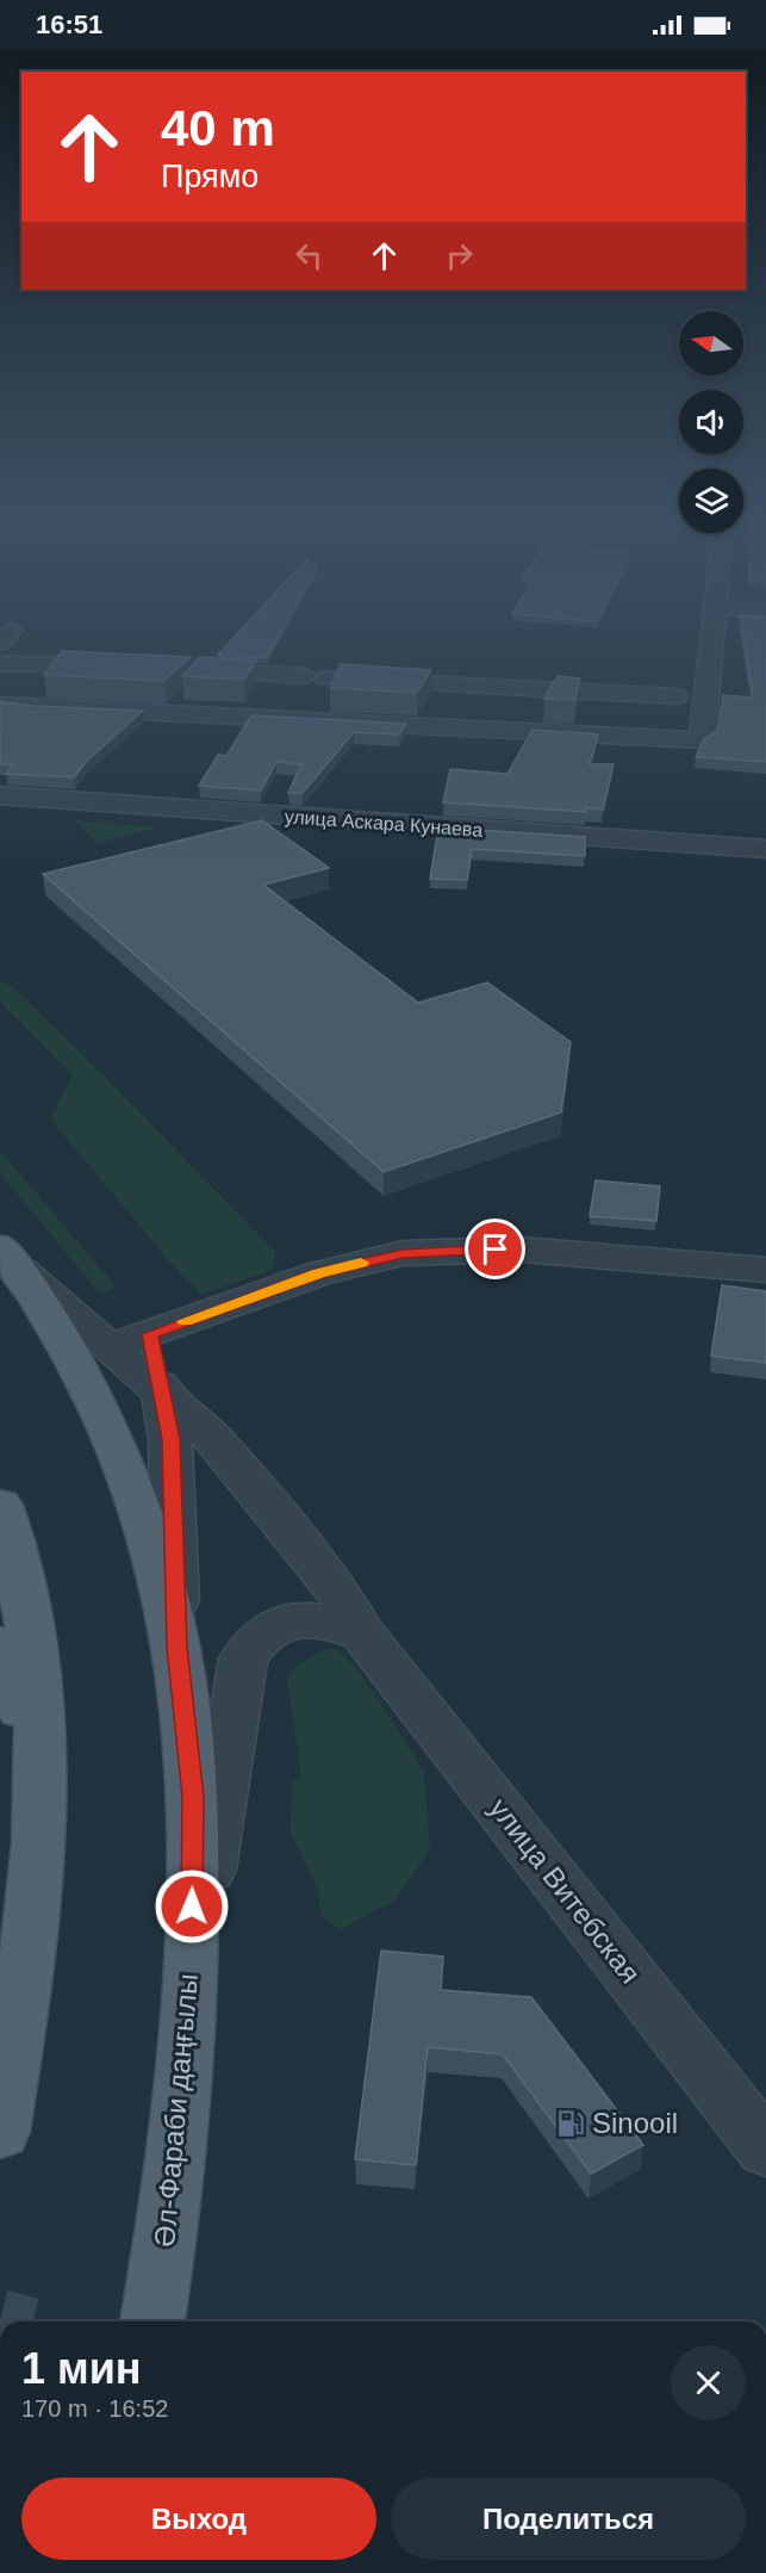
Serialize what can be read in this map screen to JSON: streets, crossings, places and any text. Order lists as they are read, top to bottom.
{
  "streets": {
    "main road": ["Әл-Фараби даңғылы"],
    "street": ["улица Аскара Кунаева", "улица Витебская"]
  },
  "places": {
    "fuel station": ["Sinooil"]
  },
  "north": "left",
  "page": {
    "status": "16:51",
    "turn": ["40 m", "Прямо"],
    "heading": ["1 мин", "170 m · 16:52"],
    "buttons": ["Выход", "Поделиться"]
  }
}
